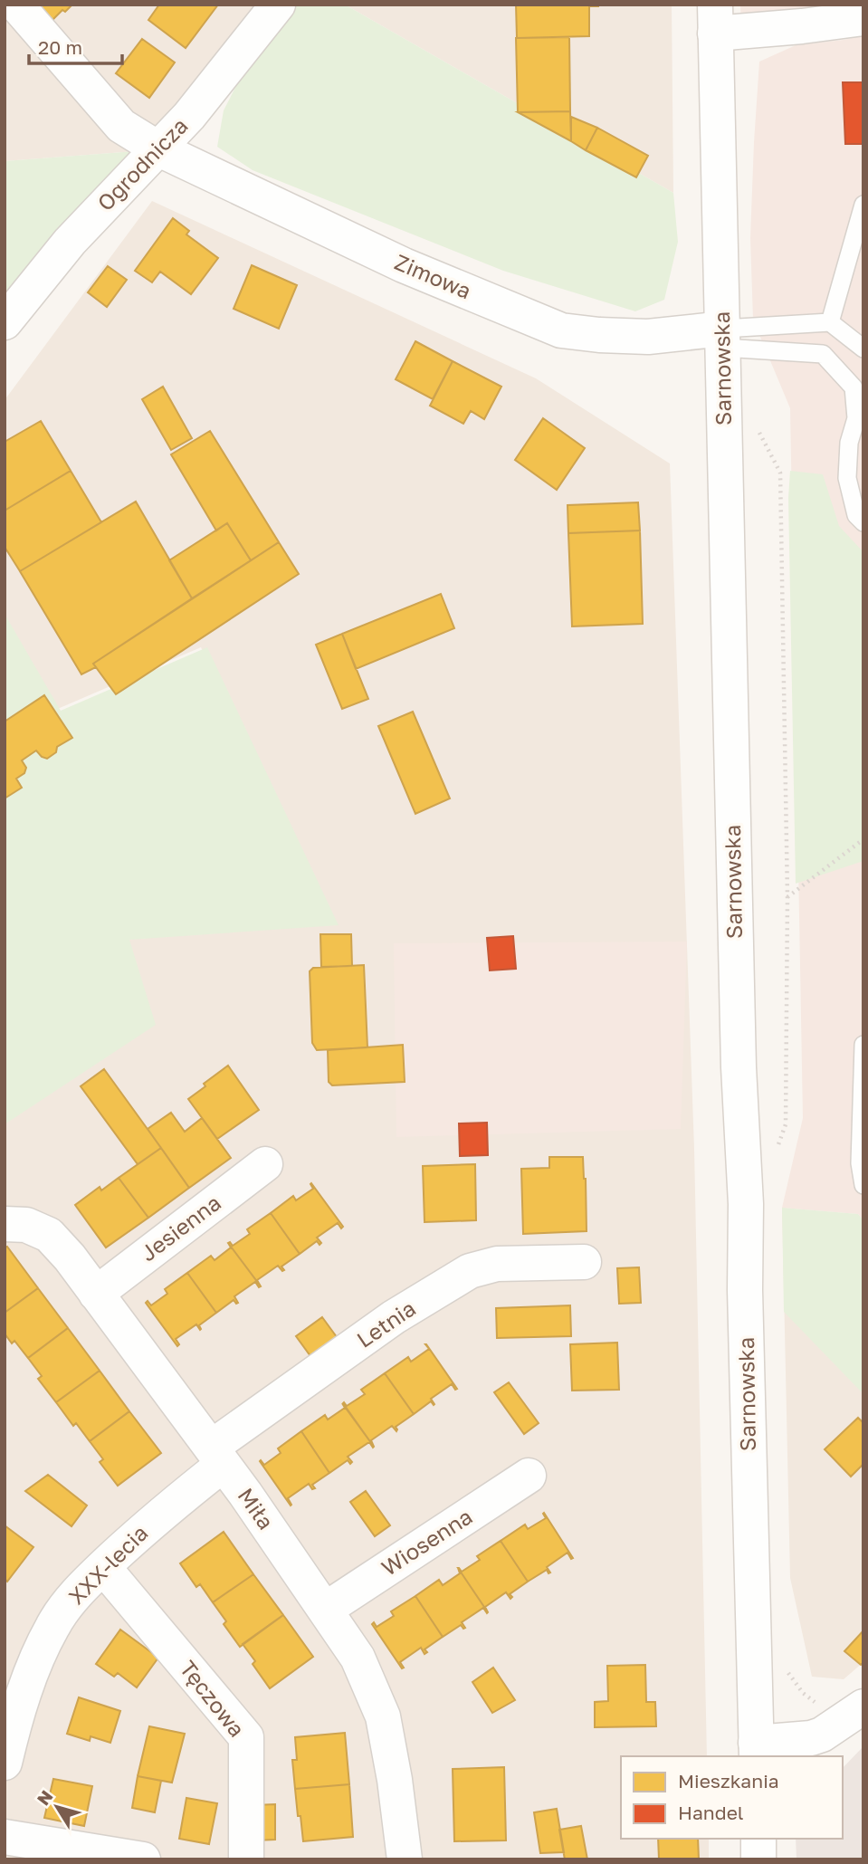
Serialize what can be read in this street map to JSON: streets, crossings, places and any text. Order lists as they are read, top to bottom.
{
  "streets": {
    "street": [
      "Ogrodnicza",
      "Zimowa",
      "Sarnowska",
      "Jesienna",
      "Letnia",
      "Miła",
      "Wiosenna",
      "XXX-lecia",
      "Tęczowa"
    ]
  },
  "crossings": [
    ["Ogrodnicza", "Zimowa"],
    ["Zimowa", "Sarnowska"],
    ["Jesienna", "Miła"],
    ["Letnia", "Miła"],
    ["Letnia", "XXX-lecia"],
    ["Miła", "Wiosenna"],
    ["Miła", "XXX-lecia"],
    ["XXX-lecia", "Tęczowa"]
  ],
  "legend": ["Mieszkania", "Handel"],
  "scale_bar": "20 m",
  "north": "top left"
}
